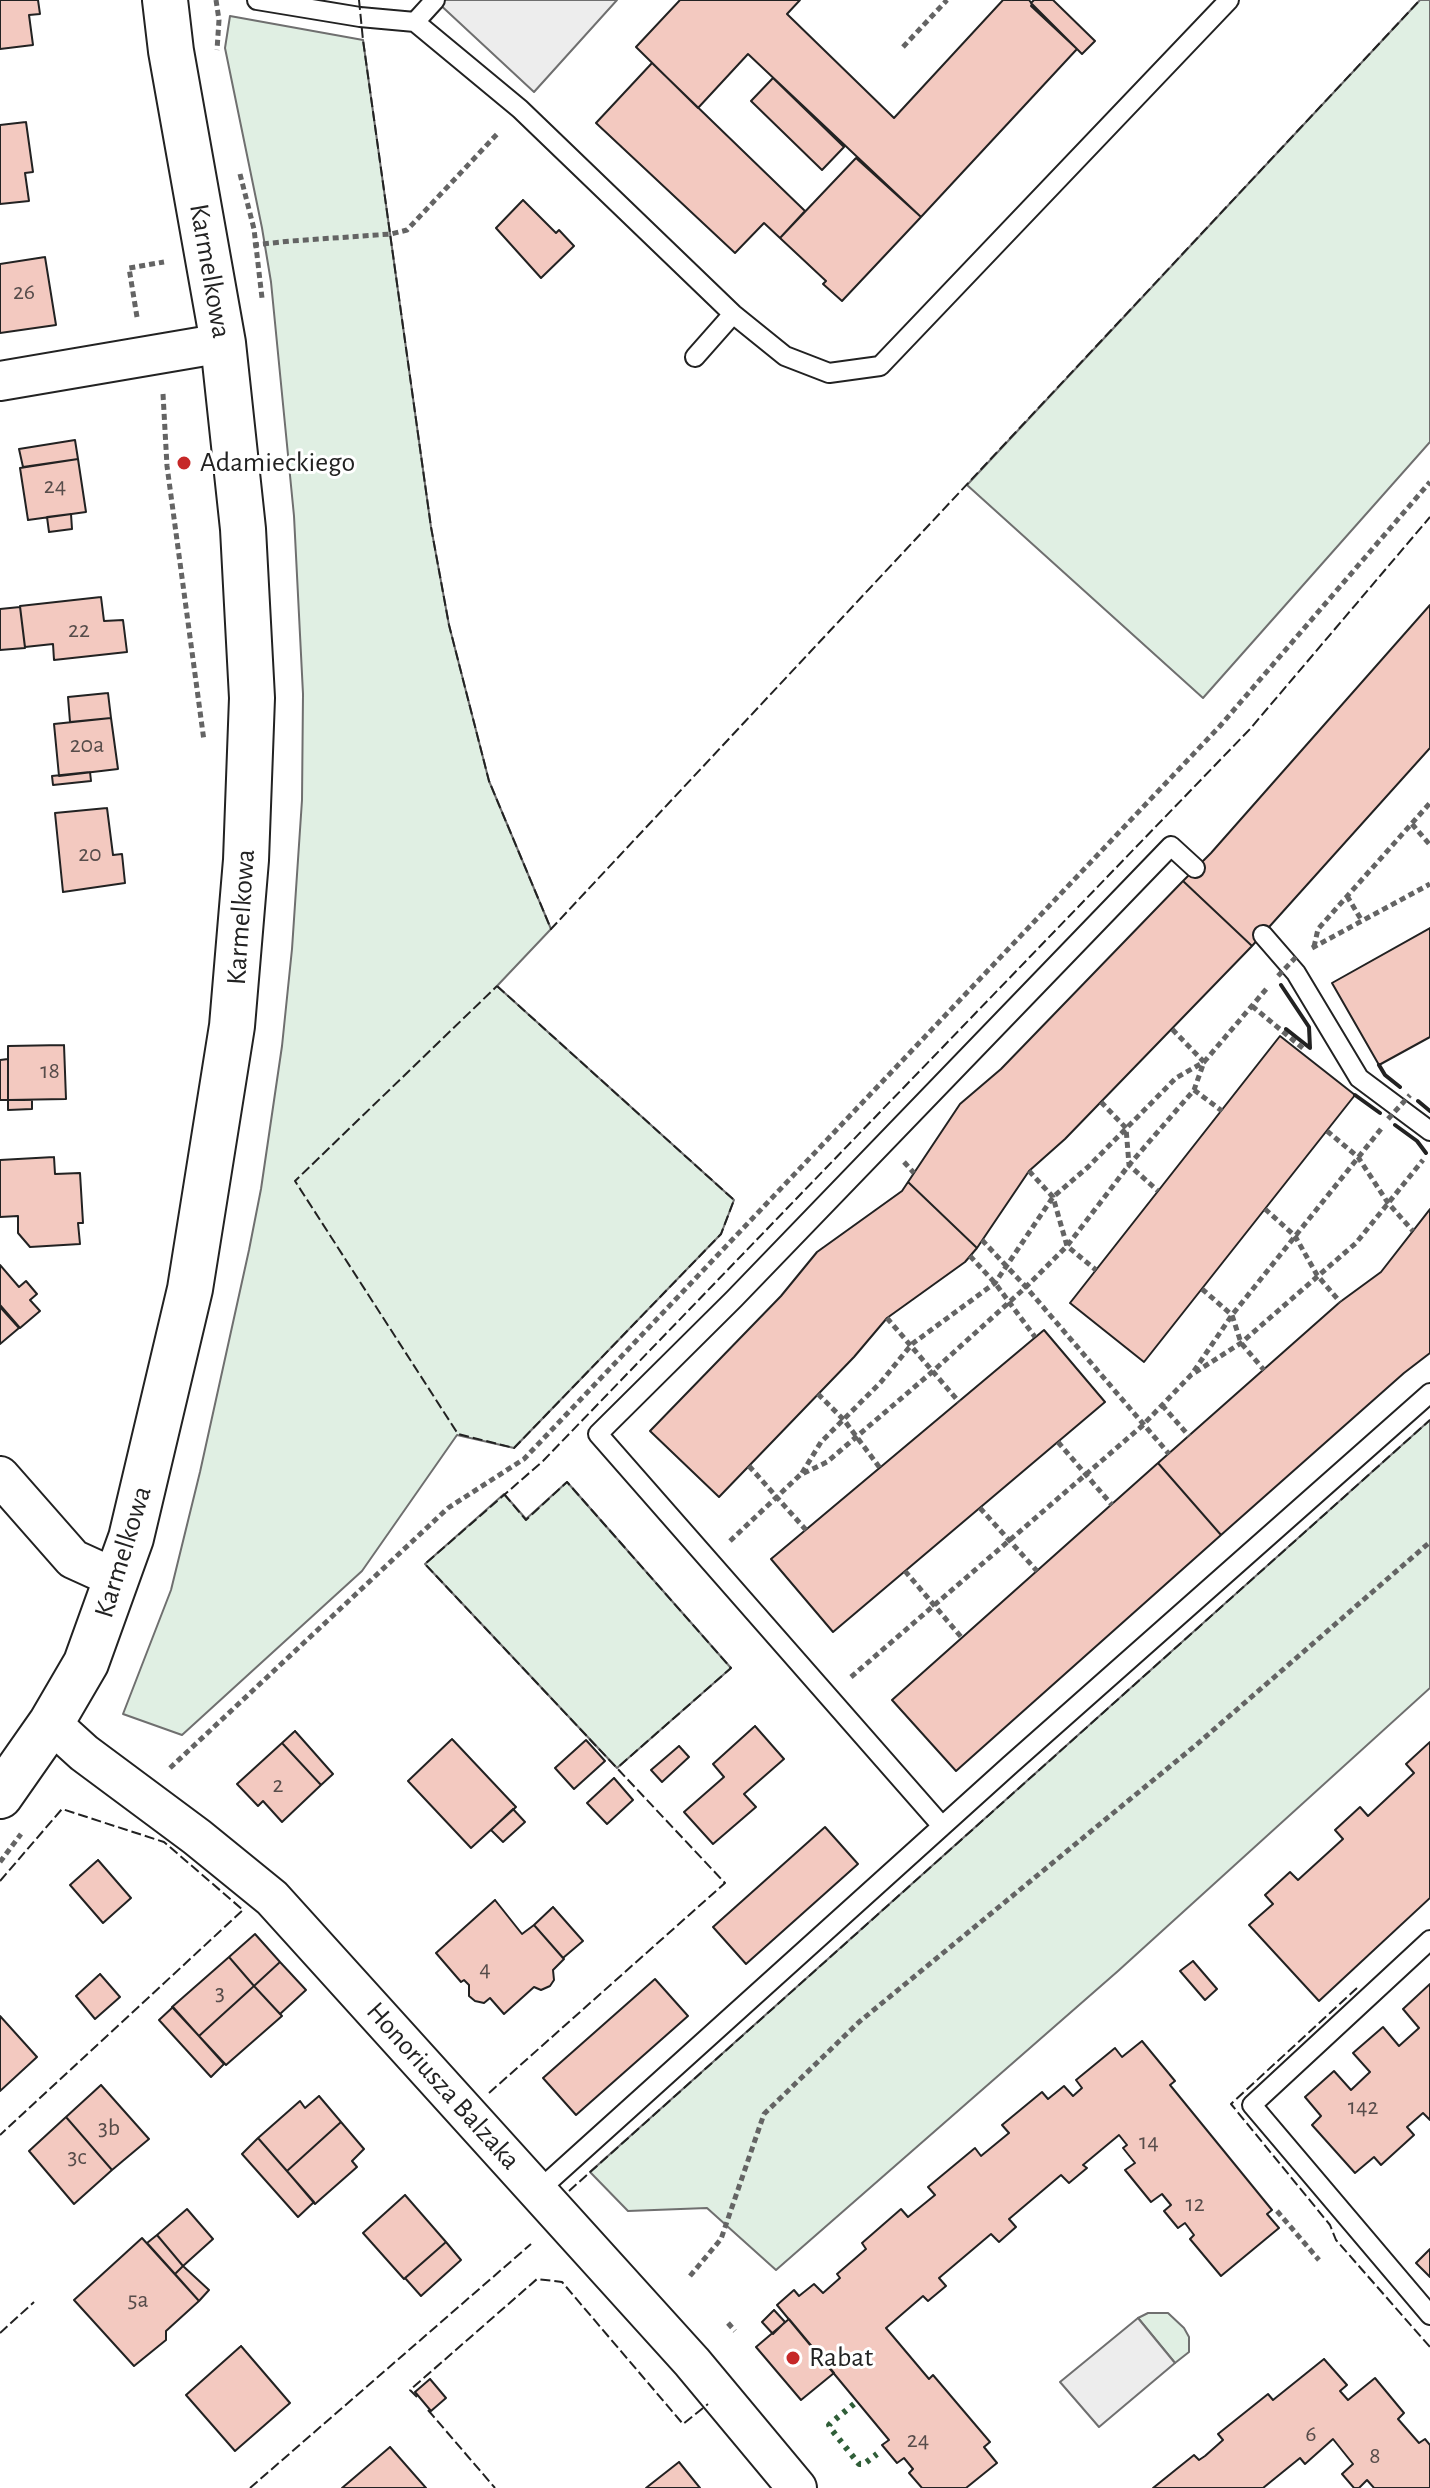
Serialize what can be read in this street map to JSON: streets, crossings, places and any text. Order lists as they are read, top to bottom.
{
  "streets": {
    "street": ["Karmelkowa", "Honoriusza Balzaka"]
  },
  "crossings": [
    ["Karmelkowa", "Honoriusza Balzaka"]
  ],
  "places": ["Adamieckiego", "Rabat"],
  "house_numbers": [
    "26",
    "24",
    "22",
    "20a",
    "20",
    "18",
    "2",
    "4",
    "3",
    "142",
    "3b",
    "14",
    "3c",
    "12",
    "5a",
    "6",
    "24",
    "8"
  ]
}
